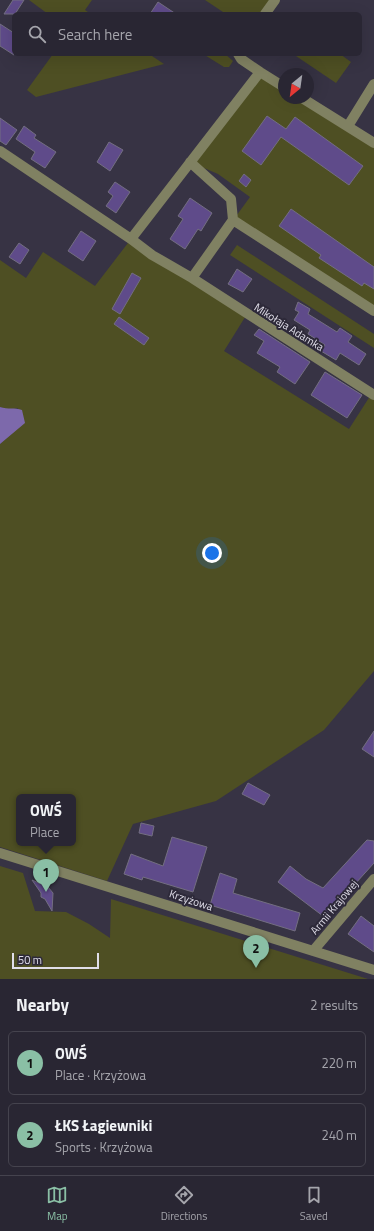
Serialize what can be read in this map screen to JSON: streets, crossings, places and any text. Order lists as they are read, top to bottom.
{
  "streets": {
    "street": ["Mikołaja Adamka", "Krzyżowa", "Armii Krajowej"]
  },
  "crossings": [
    ["Krzyżowa", "Armii Krajowej"]
  ],
  "scale_bar": "50 m",
  "north": "bottom left",
  "page": {
    "search": "Search here",
    "popup": ["OWŚ", "Place"],
    "pins": ["1", "2"],
    "scale": "50 m",
    "heading": ["Nearby", "2 results"],
    "list": [
      {
        "mark": "1",
        "name": "OWŚ",
        "note": "Place · Krzyżowa",
        "value": "220 m"
      },
      {
        "mark": "2",
        "name": "ŁKS Łagiewniki",
        "note": "Sports · Krzyżowa",
        "value": "240 m"
      }
    ],
    "nav": ["Map", "Directions", "Saved"]
  }
}
